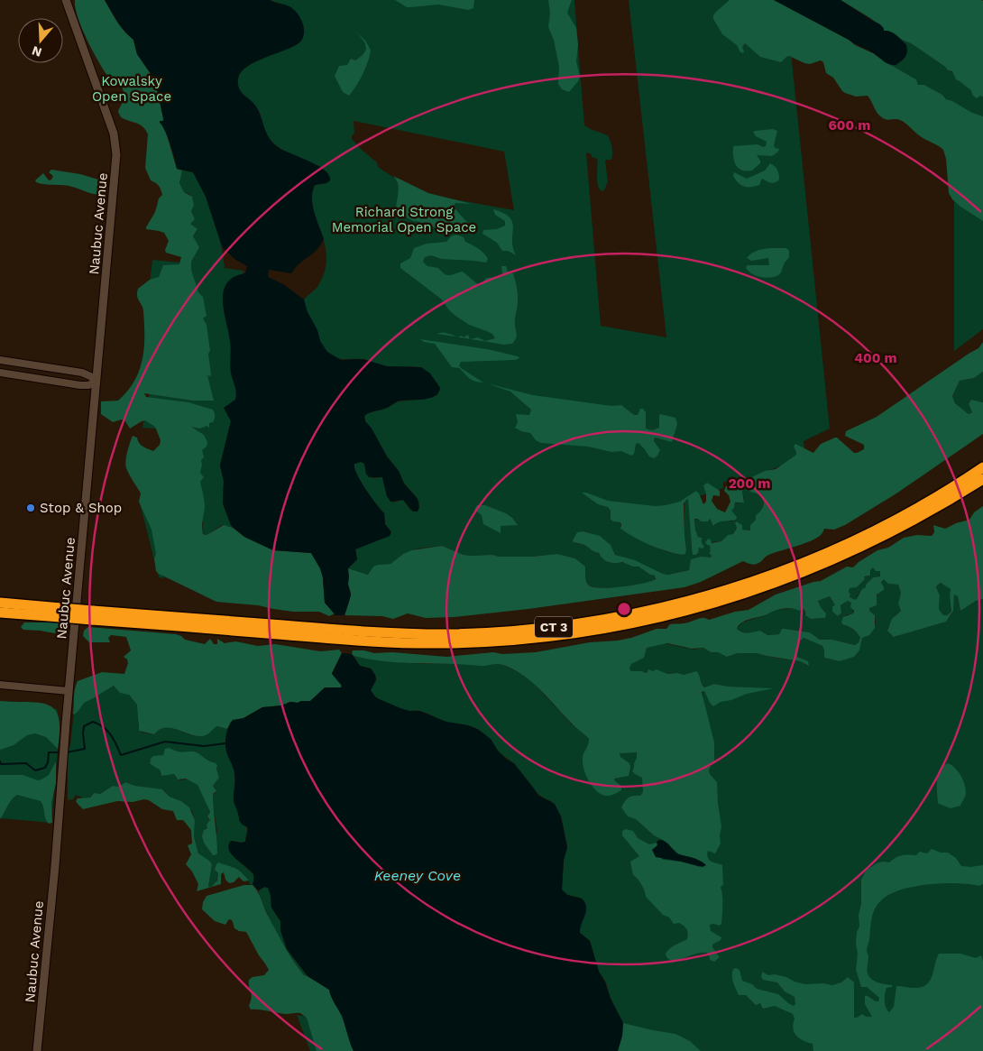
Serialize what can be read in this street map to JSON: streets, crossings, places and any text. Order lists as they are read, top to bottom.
{
  "streets": {
    "highway": ["CT 3"],
    "main road": ["Naubuc Avenue"]
  },
  "water": ["Keeney Cove"],
  "parks": ["Kowalsky Open Space", "Richard Strong Memorial Open Space"],
  "places": ["Stop & Shop"],
  "north": "bottom",
  "rings": ["600 m", "400 m", "200 m"]
}
